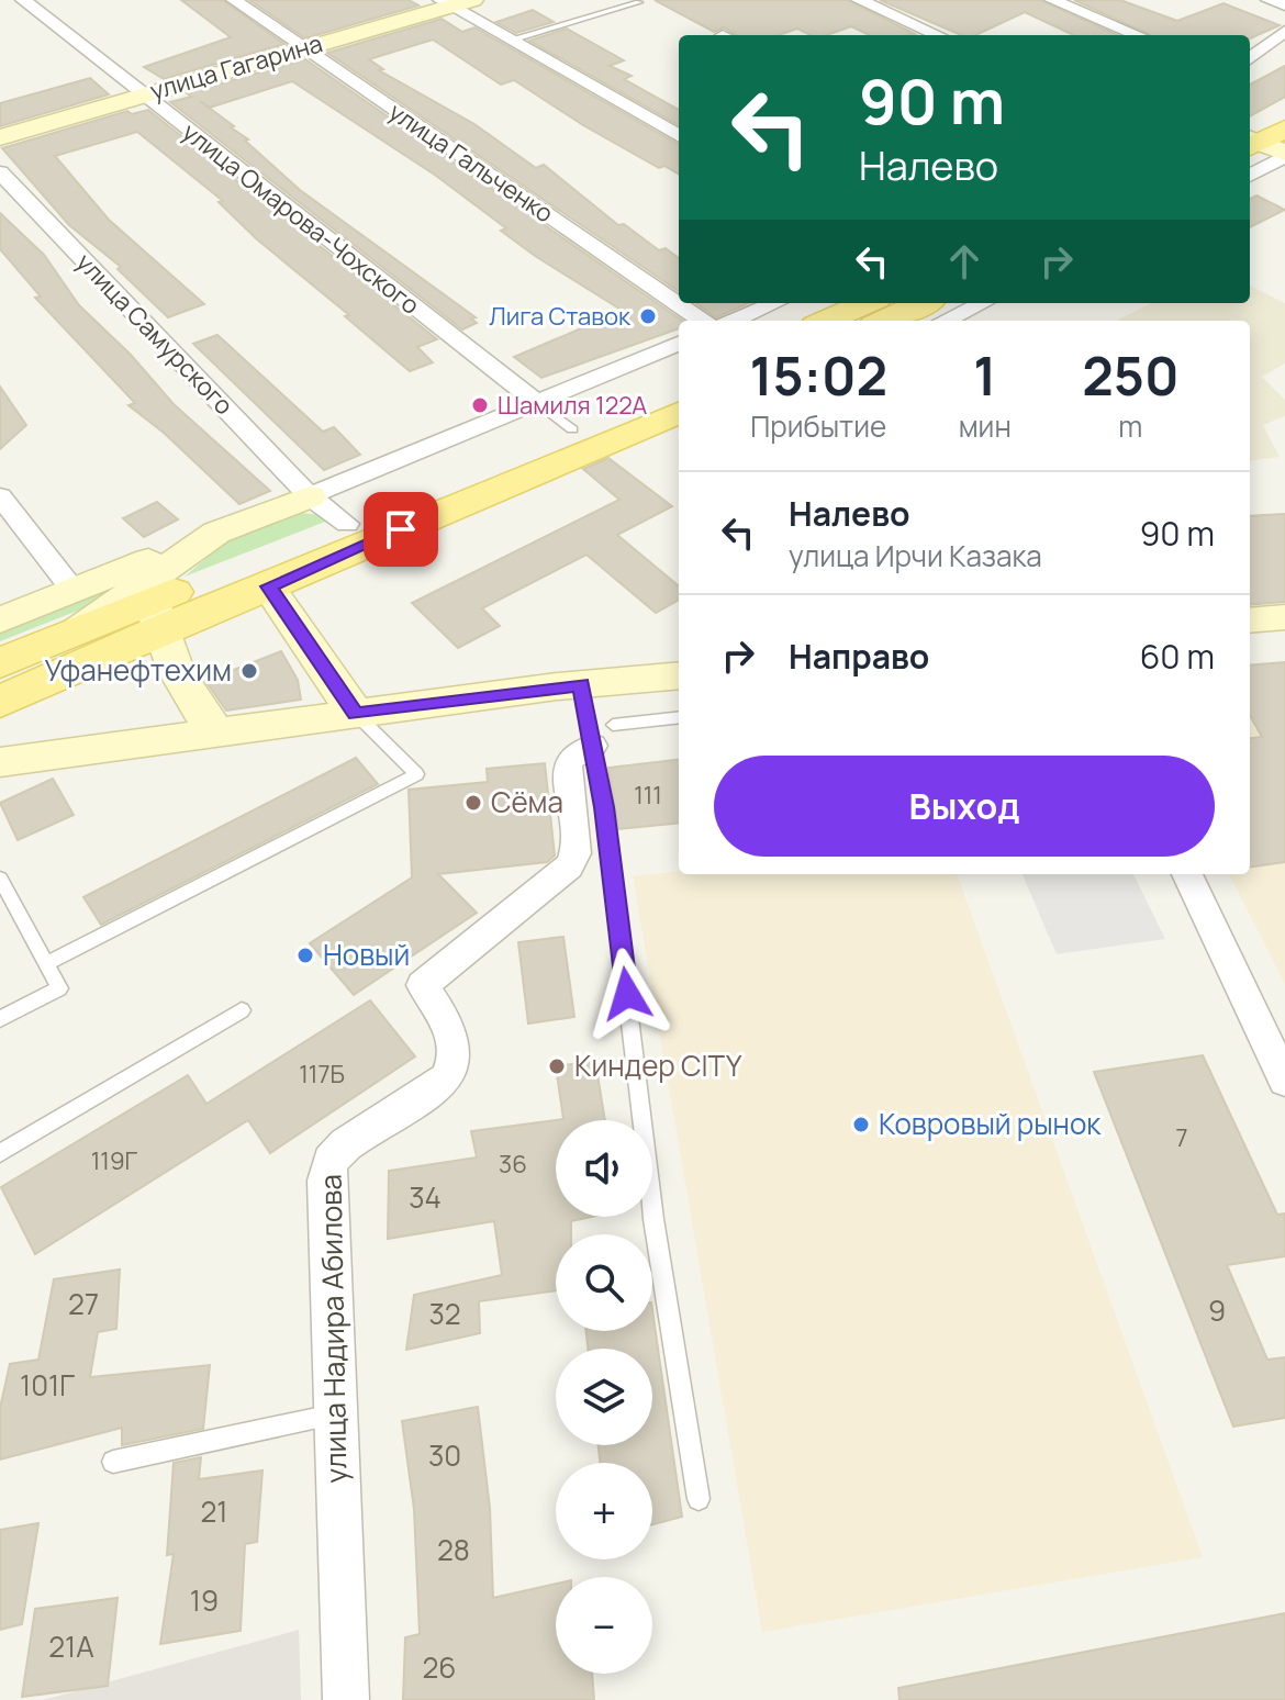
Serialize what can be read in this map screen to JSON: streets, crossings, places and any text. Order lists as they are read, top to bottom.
{
  "streets": {
    "main road": ["улица Гагарина"],
    "street": [
      "улица Гальченко",
      "улица Омарова-Чохского",
      "улица Самурского",
      "улица Надира Абилова"
    ]
  },
  "crossings": [
    ["улица Гагарина", "улица Гальченко"],
    ["улица Гагарина", "улица Омарова-Чохского"]
  ],
  "places": [
    "Лига Ставок",
    "Шамиля 122А",
    "Уфанефтехим",
    "Сёма",
    "Новый",
    "Киндер CITY",
    "Ковровый рынок"
  ],
  "house_numbers": [
    "111",
    "117Б",
    "7",
    "119Г",
    "36",
    "34",
    "27",
    "9",
    "32",
    "101Г",
    "30",
    "21",
    "28",
    "19",
    "21А",
    "26"
  ],
  "page": {
    "turn": ["90 m", "Налево"],
    "eta": [
      "15:02",
      "Прибытие",
      "1",
      "мин",
      "250",
      "m"
    ],
    "list": [
      {
        "name": "Налево",
        "note": "улица Ирчи Казака",
        "value": "90 m"
      },
      {
        "name": "Направо",
        "value": "60 m"
      }
    ],
    "buttons": "Выход",
    "map_buttons": ["+", "−"]
  }
}
